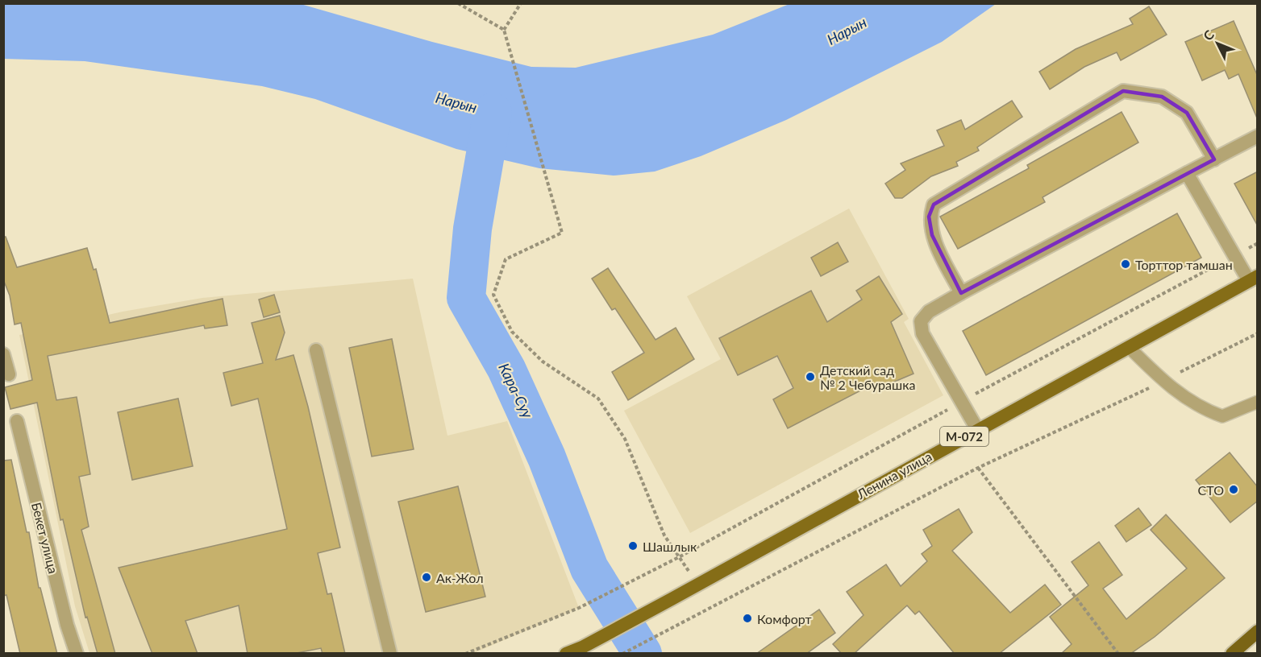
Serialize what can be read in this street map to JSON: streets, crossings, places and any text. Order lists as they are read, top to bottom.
{
  "streets": {
    "main road": ["М-072", "Ленина улица"],
    "street": ["Бекет улица"]
  },
  "water": ["Нарын", "Кара-Суу"],
  "places": [
    "Торттор тамшан",
    "Детский сад № 2 Чебурашка",
    "СТО",
    "Шашлык",
    "Ак-Жол",
    "Комфорт"
  ],
  "north": "top left"
}
